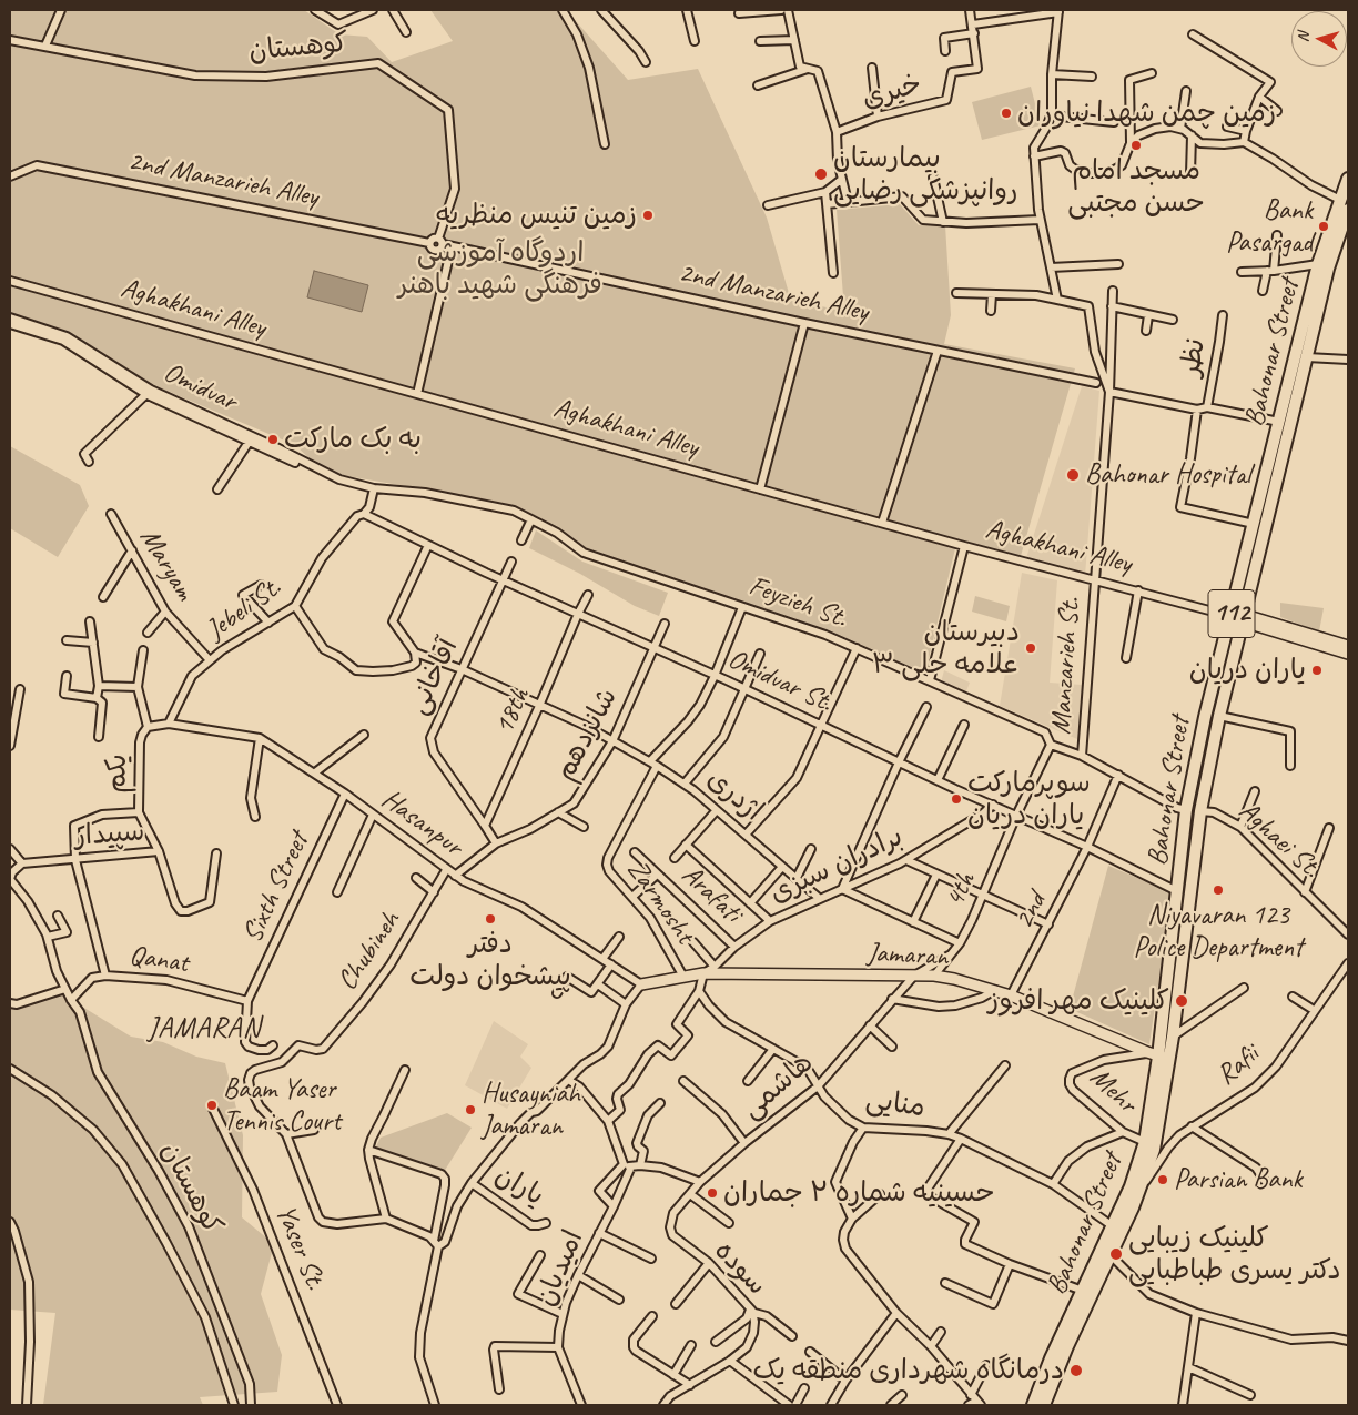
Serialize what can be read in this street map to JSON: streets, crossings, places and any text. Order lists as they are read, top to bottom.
{
  "streets": {
    "main road": ["Bahonar Street", "112", "Jamaran"],
    "street": [
      "کوهستان",
      "خیری",
      "2nd Manzarieh Alley",
      "Aghakhani Alley",
      "نظر",
      "Omidvar",
      "Maryam",
      "Feyzieh St.",
      "Jebeli St.",
      "Manzarieh St.",
      "آقاخانی",
      "Omidvar St.",
      "18th",
      "شانزدهم",
      "یکم",
      "اژدری",
      "Hasanpur",
      "سپیدار",
      "Aghaei St.",
      "برادران سبزی",
      "Sixth Street",
      "4th",
      "Arafati",
      "Zarmosht",
      "2nd",
      "Chubineh",
      "Qanat",
      "Rafii",
      "هاشمی",
      "Mehr",
      "منایی",
      "یاران",
      "Yaser St.",
      "امیدیان",
      "سوده"
    ]
  },
  "crossings": [
    ["کوهستان", "2nd Manzarieh Alley"],
    ["کوهستان", "سپیدار"],
    ["کوهستان", "Qanat"],
    ["Aghakhani Alley", "Bahonar Street"],
    ["Aghakhani Alley", "Manzarieh St."],
    ["Bahonar Street", "Feyzieh St."],
    ["Bahonar Street", "Omidvar St."],
    ["Bahonar Street", "Aghaei St."],
    ["Bahonar Street", "Jamaran"],
    ["Bahonar Street", "Rafii"],
    ["Bahonar Street", "Mehr"],
    ["Bahonar Street", "منایی"],
    ["Maryam", "Jebeli St."],
    ["Feyzieh St.", "Manzarieh St."],
    ["Feyzieh St.", "4th"],
    ["Feyzieh St.", "Zarmosht"],
    ["Feyzieh St.", "2nd"],
    ["Jebeli St.", "Omidvar St."],
    ["Jebeli St.", "یکم"],
    ["Jebeli St.", "Hasanpur"],
    ["آقاخانی", "Omidvar St."],
    ["آقاخانی", "18th"],
    ["آقاخانی", "شانزدهم"],
    ["آقاخانی", "اژدری"],
    ["Omidvar St.", "18th"],
    ["Omidvar St.", "شانزدهم"],
    ["Omidvar St.", "برادران سبزی"],
    ["Omidvar St.", "4th"],
    ["Omidvar St.", "Zarmosht"],
    ["Omidvar St.", "2nd"],
    ["18th", "اژدری"],
    ["شانزدهم", "اژدری"],
    ["شانزدهم", "Hasanpur"],
    ["یکم", "Hasanpur"],
    ["یکم", "سپیدار"],
    ["اژدری", "برادران سبزی"],
    ["اژدری", "Zarmosht"],
    ["Hasanpur", "Sixth Street"],
    ["Hasanpur", "Chubineh"],
    ["Hasanpur", "Jamaran"],
    ["برادران سبزی", "Arafati"],
    ["برادران سبزی", "Jamaran"],
    ["Sixth Street", "Qanat"],
    ["4th", "Jamaran"],
    ["4th", "هاشمی"],
    ["Zarmosht", "Jamaran"],
    ["2nd", "Jamaran"],
    ["Jamaran", "هاشمی"],
    ["Jamaran", "Mehr"],
    ["هاشمی", "منایی"],
    ["هاشمی", "سوده"]
  ],
  "districts": ["JAMARAN"],
  "parks": ["اردوگاه آموزشی فرهنگی شهید باهنر"],
  "places": [
    "زمین چمن شهدا نیاوران",
    "مسجد امام حسن مجتبی",
    "بیمارستان روانپزشکی رضایی",
    "زمین تنیس منظریه",
    "Bank Pasargad",
    "به بک مارکت",
    "Bahonar Hospital",
    "دبیرستان علامه حلی ۳",
    "یاران دریان",
    "سوپرمارکت یاران دریان",
    "Niyavaran 123 Police Department",
    "دفتر پیشخوان دولت",
    "کلینیک مهر افروز",
    "Baam Yaser Tennis Court",
    "Husayniah Jamaran",
    "Parsian Bank",
    "حسینیه شماره ۲ جماران",
    "کلینیک زیبایی دکتر یسری طباطبایی",
    "درمانگاه شهرداری منطقه یک"
  ],
  "north": "left"
}
